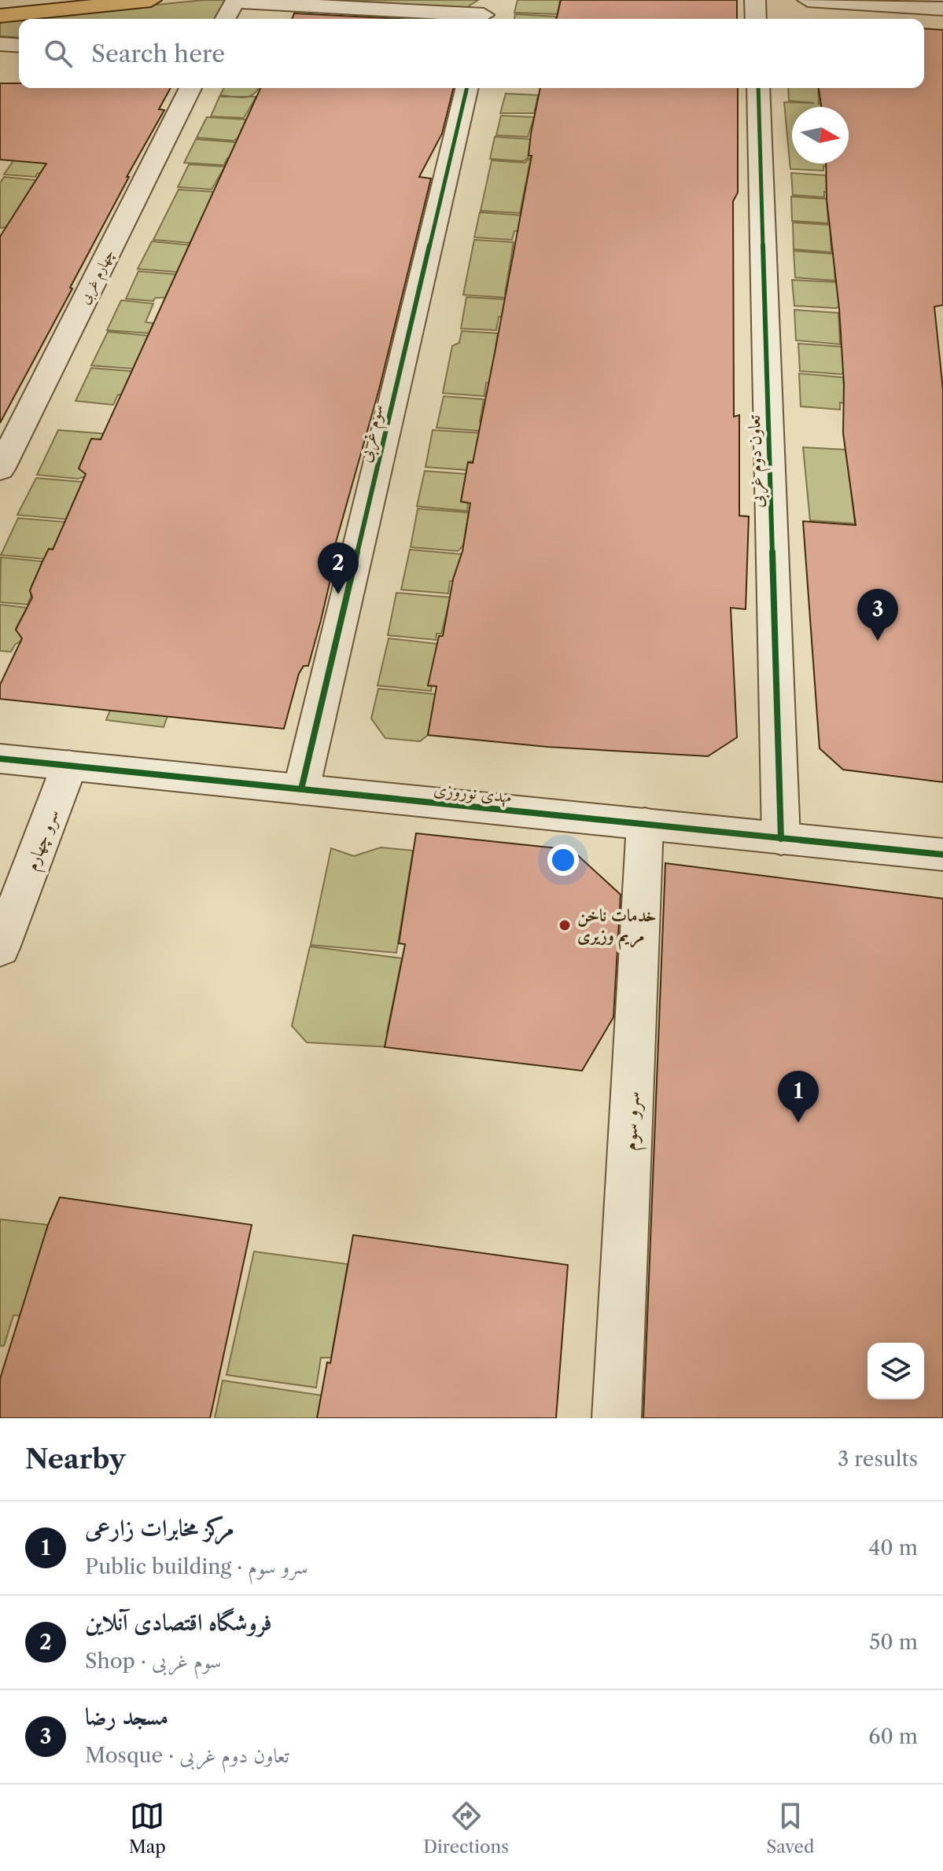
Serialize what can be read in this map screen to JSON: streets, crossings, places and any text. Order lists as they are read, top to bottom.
{
  "streets": {
    "street": [
      "چهارم غربی",
      "سوم غربی",
      "تعاون دوم غربی",
      "مهدی نوروزی",
      "سرو چهارم",
      "سرو سوم"
    ]
  },
  "crossings": [
    ["سوم غربی", "مهدی نوروزی"],
    ["تعاون دوم غربی", "مهدی نوروزی"],
    ["مهدی نوروزی", "سرو چهارم"],
    ["مهدی نوروزی", "سرو سوم"]
  ],
  "places": ["خدمات ناخن مریم وزیری"],
  "north": "right",
  "page": {
    "search": "Search here",
    "pins": ["2", "3", "1"],
    "heading": ["Nearby", "3 results"],
    "list": [
      {
        "mark": "1",
        "name": "مرکز مخابرات زارعی",
        "note": "Public building · سرو سوم",
        "value": "40 m"
      },
      {
        "mark": "2",
        "name": "فروشگاه اقتصادی آنلاین",
        "note": "Shop · سوم غربی",
        "value": "50 m"
      },
      {
        "mark": "3",
        "name": "مسجد رضا",
        "note": "Mosque · تعاون دوم غربی",
        "value": "60 m"
      }
    ],
    "nav": ["Map", "Directions", "Saved"]
  }
}
